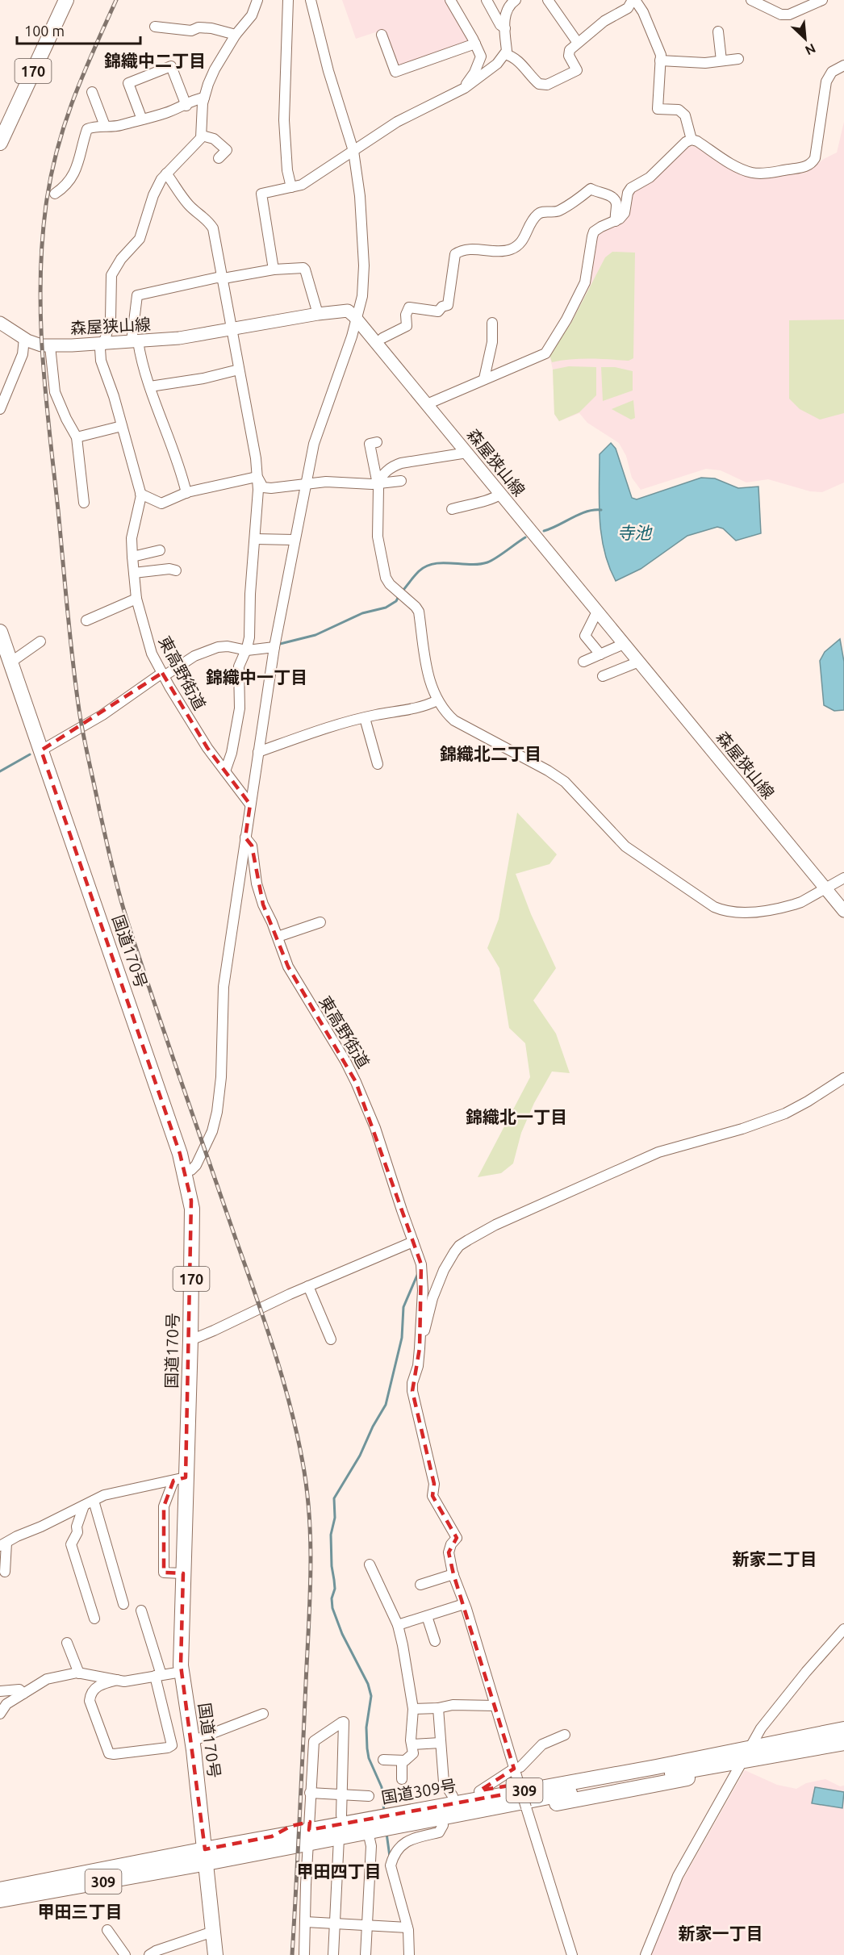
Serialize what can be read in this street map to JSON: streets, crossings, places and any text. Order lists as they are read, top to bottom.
{
  "streets": {
    "highway": [
      "170",
      "国道170号",
      "309",
      "国道309号"
    ],
    "main road": ["森屋狭山線"],
    "street": ["東高野街道"]
  },
  "crossings": [
    ["森屋狭山線", "東高野街道"],
    ["国道170号", "国道309号"],
    ["309", "国道309号"]
  ],
  "districts": [
    "錦織中二丁目",
    "錦織中一丁目",
    "錦織北二丁目",
    "錦織北一丁目",
    "新家二丁目",
    "甲田四丁目",
    "甲田三丁目",
    "新家一丁目"
  ],
  "water": ["寺池"],
  "scale_bar": "100 m",
  "north": "bottom right"
}
